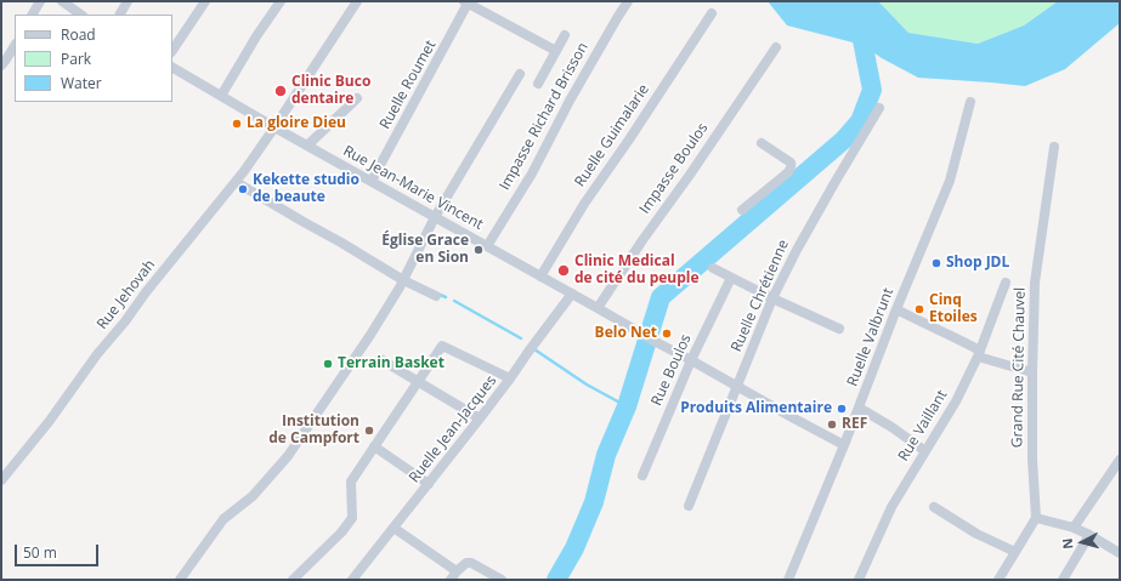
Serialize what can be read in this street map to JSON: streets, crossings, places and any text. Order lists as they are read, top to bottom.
{
  "streets": {
    "street": [
      "Ruelle Roumet",
      "Impasse Richard Brisson",
      "Ruelle Guimalarie",
      "Impasse Boulos",
      "Rue Jean-Marie Vincent",
      "Rue Jehovah",
      "Ruelle Chrétienne",
      "Ruelle Valbrunt",
      "Grand Rue Cité Chauvel",
      "Rue Boulos",
      "Rue Vaillant",
      "Ruelle Jean-Jacques"
    ]
  },
  "crossings": [
    ["Ruelle Roumet", "Rue Jean-Marie Vincent"],
    ["Impasse Richard Brisson", "Rue Jean-Marie Vincent"],
    ["Ruelle Guimalarie", "Rue Jean-Marie Vincent"],
    ["Impasse Boulos", "Rue Jean-Marie Vincent"],
    ["Rue Jean-Marie Vincent", "Rue Jehovah"],
    ["Rue Jean-Marie Vincent", "Ruelle Chrétienne"],
    ["Rue Jean-Marie Vincent", "Ruelle Valbrunt"],
    ["Rue Jean-Marie Vincent", "Rue Boulos"],
    ["Rue Jean-Marie Vincent", "Ruelle Jean-Jacques"]
  ],
  "places": [
    "Clinic Buco dentaire",
    "La gloire Dieu",
    "Kekette studio de beaute",
    "Église Grace en Sion",
    "Shop JDL",
    "Clinic Medical de cité du peuple",
    "Cinq Etoiles",
    "Belo Net",
    "Terrain Basket",
    "Produits Alimentaire",
    "REF",
    "Institution de Campfort"
  ],
  "legend": ["Road", "Park", "Water"],
  "scale_bar": "50 m",
  "north": "left"
}
